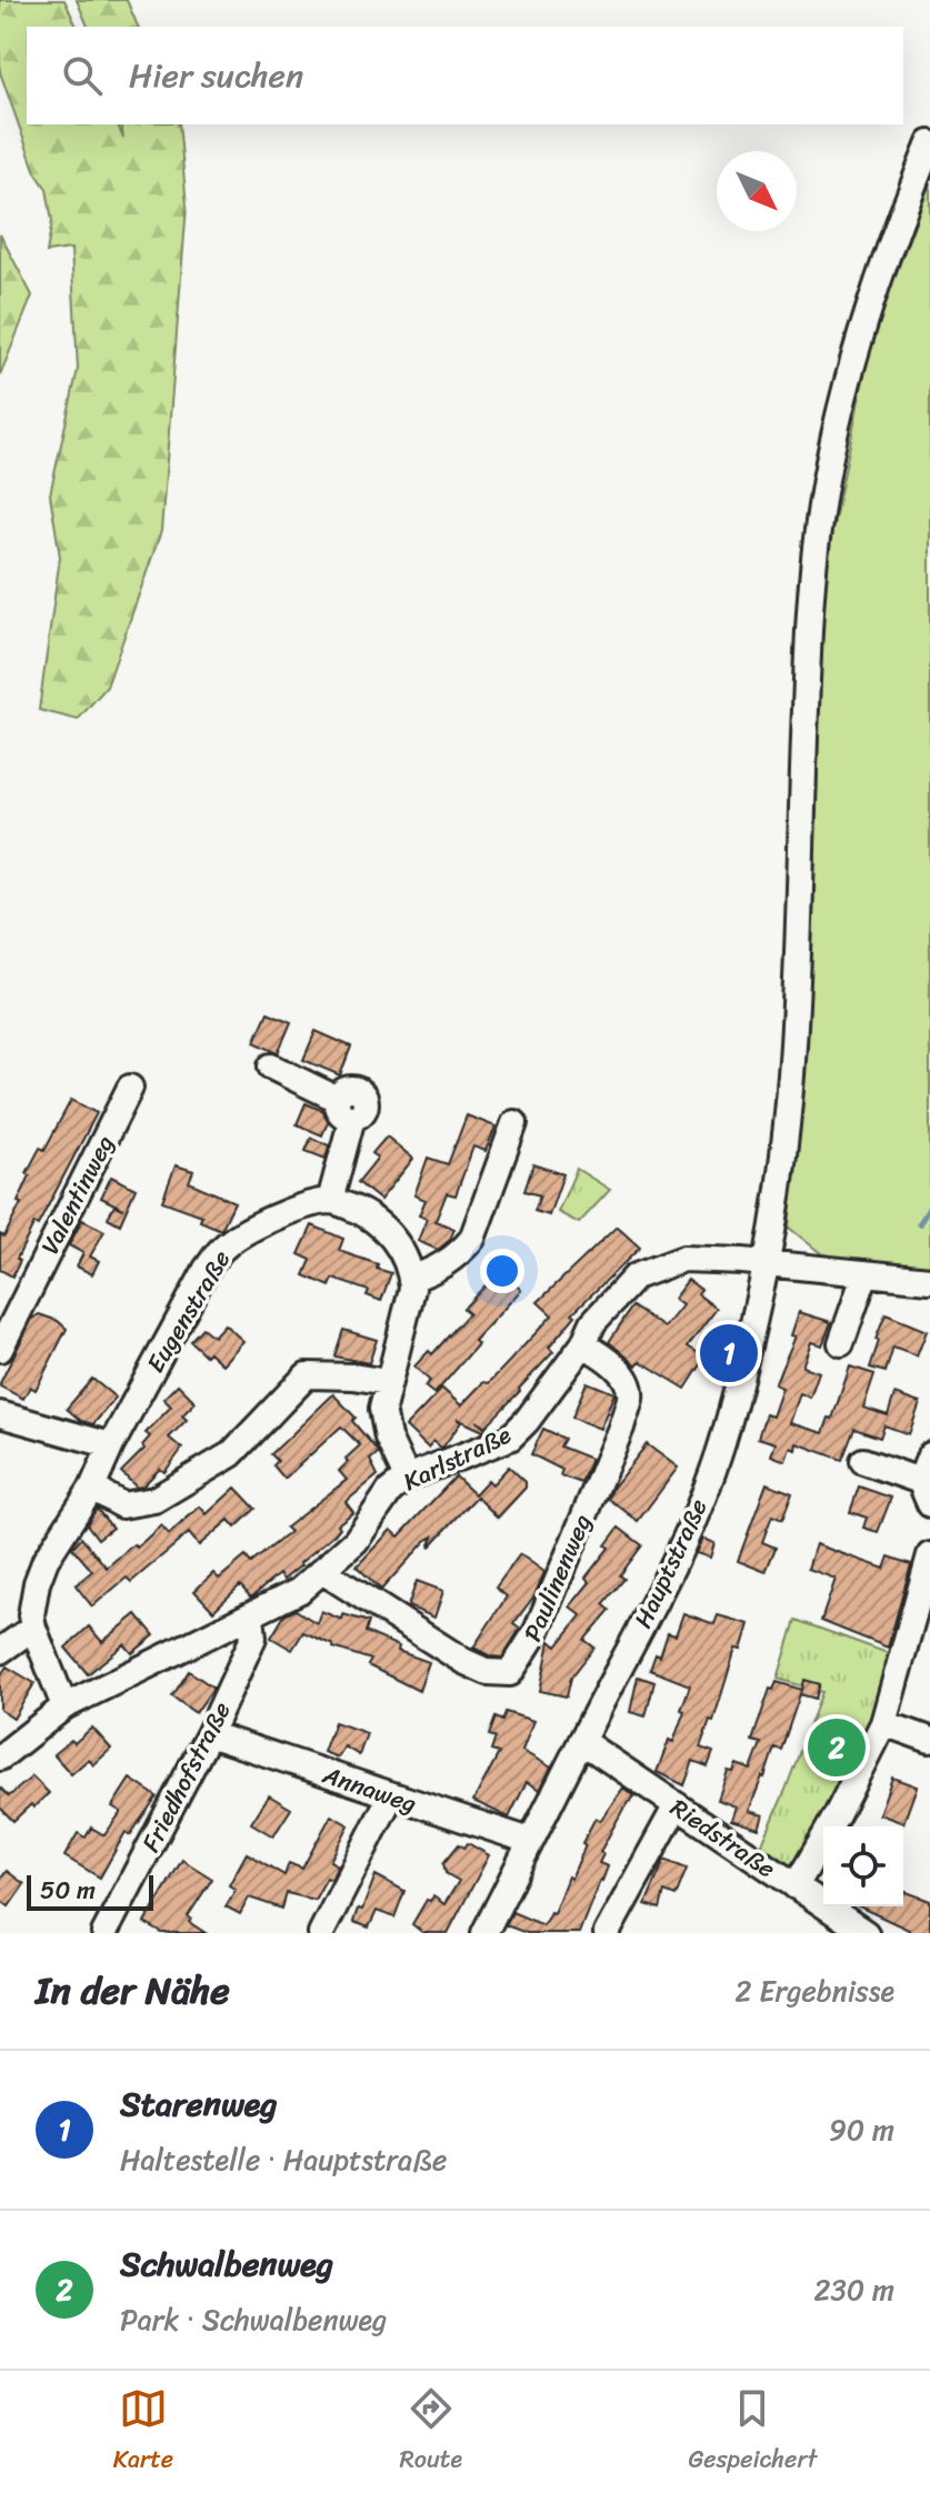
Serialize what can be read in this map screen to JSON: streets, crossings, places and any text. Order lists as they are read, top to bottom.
{
  "streets": {
    "street": [
      "Valentinweg",
      "Eugenstraße",
      "Karlstraße",
      "Hauptstraße",
      "Paulinenweg",
      "Friedhofstraße",
      "Annaweg",
      "Riedstraße"
    ]
  },
  "crossings": [
    ["Eugenstraße", "Karlstraße"],
    ["Karlstraße", "Hauptstraße"],
    ["Karlstraße", "Paulinenweg"],
    ["Karlstraße", "Friedhofstraße"],
    ["Hauptstraße", "Annaweg"],
    ["Hauptstraße", "Riedstraße"],
    ["Friedhofstraße", "Annaweg"]
  ],
  "scale_bar": "50 m",
  "north": "bottom right",
  "page": {
    "search": "Hier suchen",
    "pins": ["1", "2"],
    "scale": "50 m",
    "heading": ["In der Nähe", "2 Ergebnisse"],
    "list": [
      {
        "mark": "1",
        "name": "Starenweg",
        "note": "Haltestelle · Hauptstraße",
        "value": "90 m"
      },
      {
        "mark": "2",
        "name": "Schwalbenweg",
        "note": "Park · Schwalbenweg",
        "value": "230 m"
      }
    ],
    "nav": ["Karte", "Route", "Gespeichert"]
  }
}
